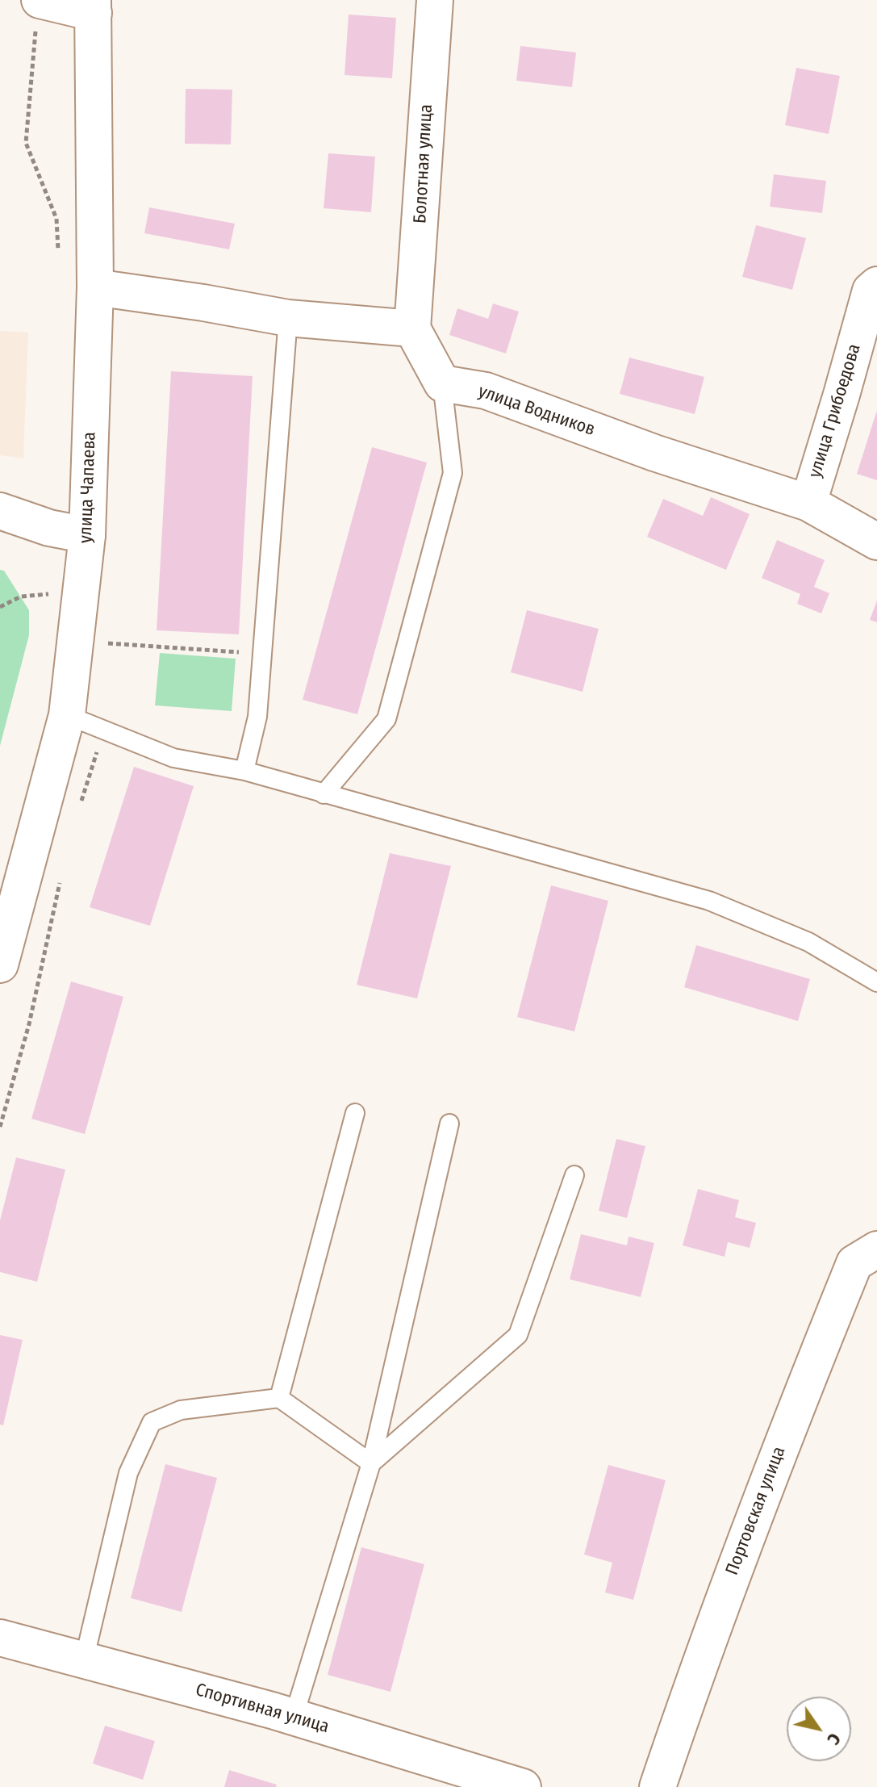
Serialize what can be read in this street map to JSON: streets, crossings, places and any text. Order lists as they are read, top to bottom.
{
  "streets": {
    "street": [
      "Болотная улица",
      "улица Водников",
      "улица Грибоедова",
      "улица Чапаева",
      "Портовская улица",
      "Спортивная улица"
    ]
  },
  "crossings": [
    ["улица Водников", "улица Грибоедова"]
  ],
  "north": "bottom right"
}
